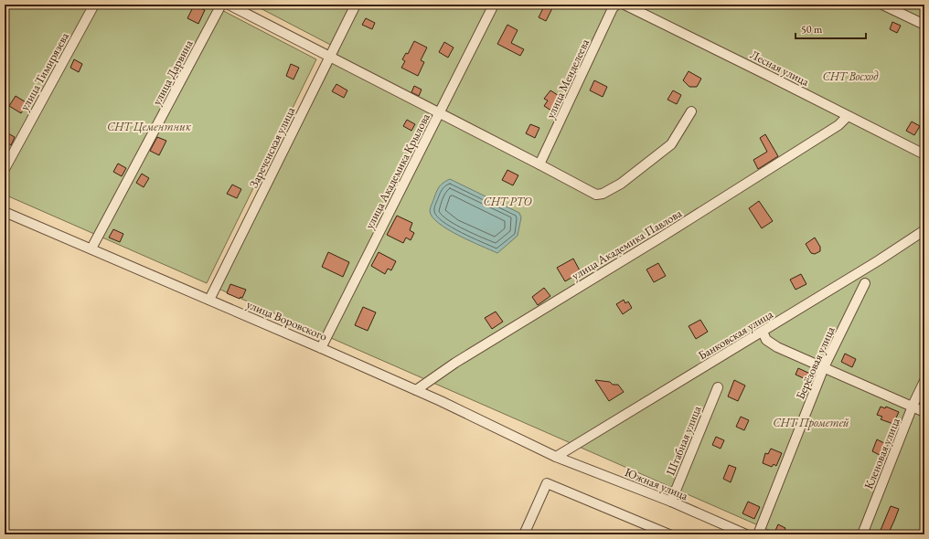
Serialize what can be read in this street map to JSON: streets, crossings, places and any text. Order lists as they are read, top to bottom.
{
  "streets": {
    "street": [
      "Лесная улица",
      "улица Тимирязева",
      "улица Дарвина",
      "улица Менделеева",
      "Зареченская улица",
      "улица Академика Крылова",
      "улица Академика Павлова",
      "улица Воровского",
      "Банковская улица",
      "Берёзовая улица",
      "Штабная улица",
      "Кленовая улица",
      "Южная улица"
    ]
  },
  "crossings": [
    ["Лесная улица", "улица Академика Павлова"],
    ["улица Дарвина", "улица Воровского"],
    ["Зареченская улица", "улица Воровского"],
    ["улица Академика Крылова", "улица Воровского"],
    ["улица Академика Павлова", "улица Воровского"],
    ["улица Воровского", "Банковская улица"],
    ["улица Воровского", "Южная улица"],
    ["Банковская улица", "Южная улица"],
    ["Штабная улица", "Южная улица"]
  ],
  "parks": [
    "СНТ Восход",
    "СНТ Цементник",
    "СНТ РТО",
    "СНТ Прометей"
  ],
  "scale_bar": "50 m"
}
